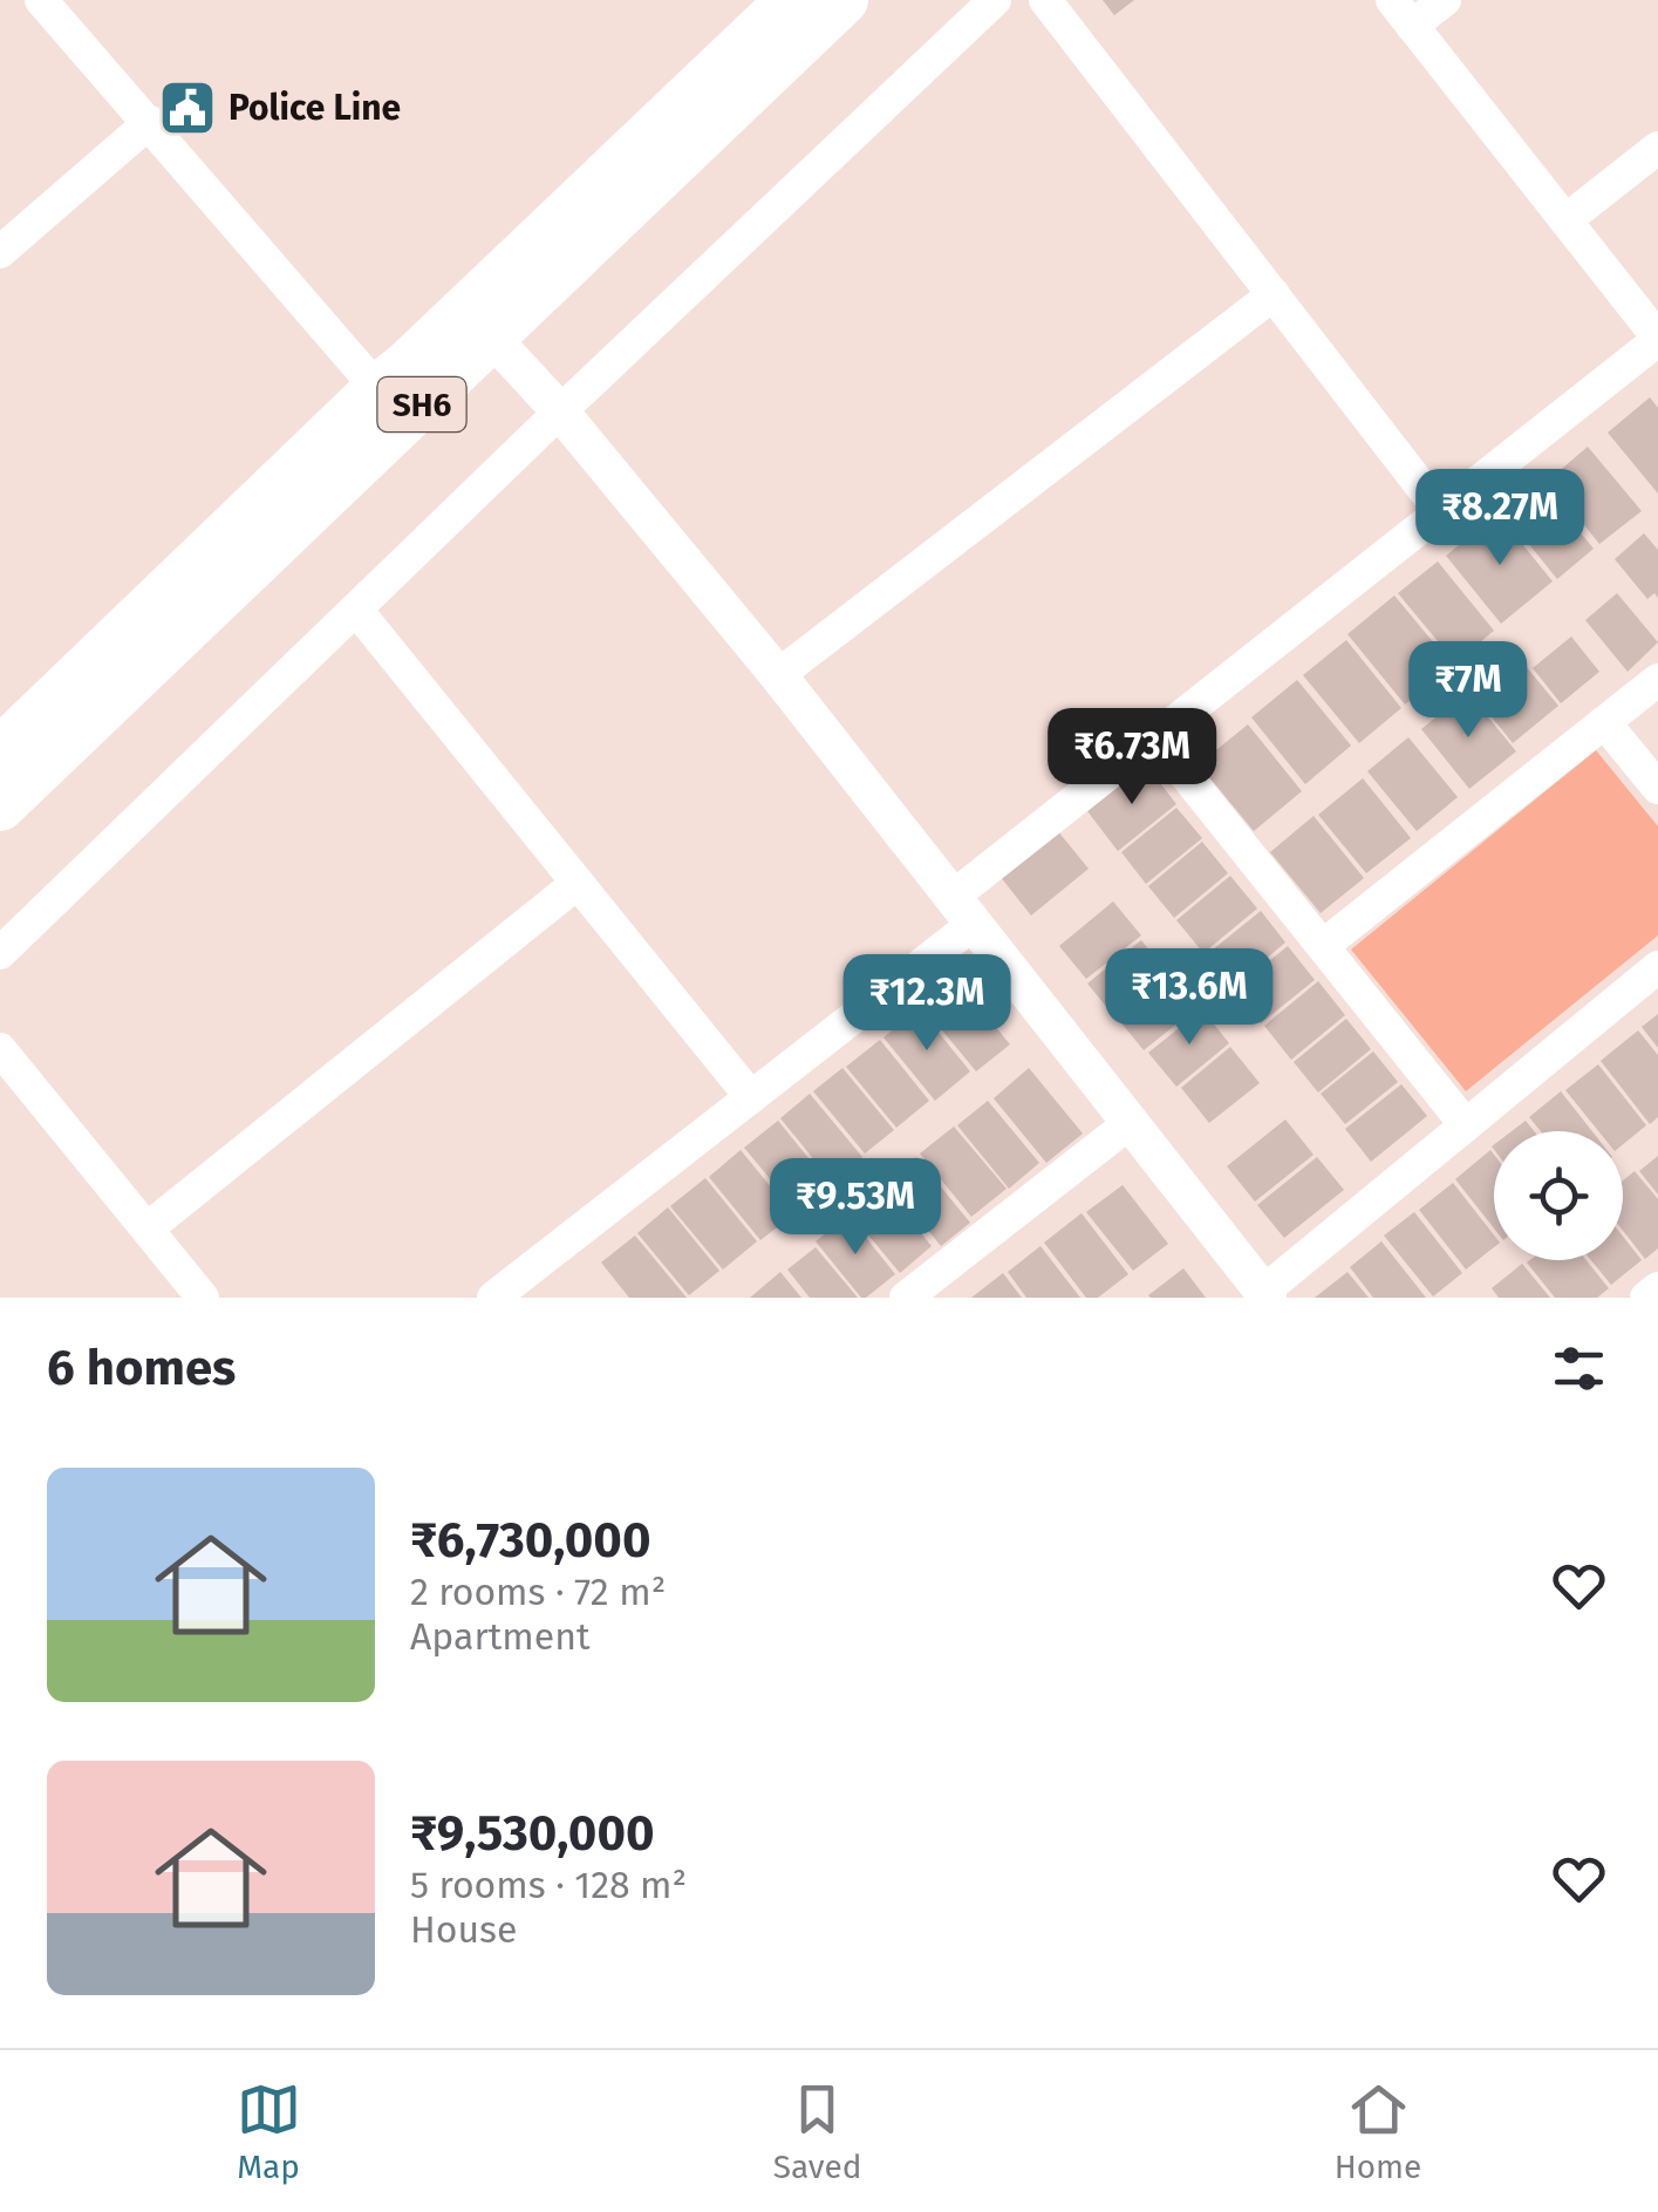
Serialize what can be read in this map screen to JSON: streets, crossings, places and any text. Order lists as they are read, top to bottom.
{
  "streets": {
    "main road": ["SH6"]
  },
  "places": {
    "public building": ["Police Line"]
  },
  "page": {
    "price": [
      "₹8.27M",
      "₹7M",
      "₹6.73M",
      "₹13.6M",
      "₹12.3M",
      "₹9.53M"
    ],
    "heading": "6 homes",
    "list": [
      {
        "name": "₹6,730,000",
        "note": "2 rooms · 72 m² · Apartment"
      },
      {
        "name": "₹9,530,000",
        "note": "5 rooms · 128 m² · House"
      }
    ],
    "tabs": ["Map", "Saved", "Home"]
  }
}
